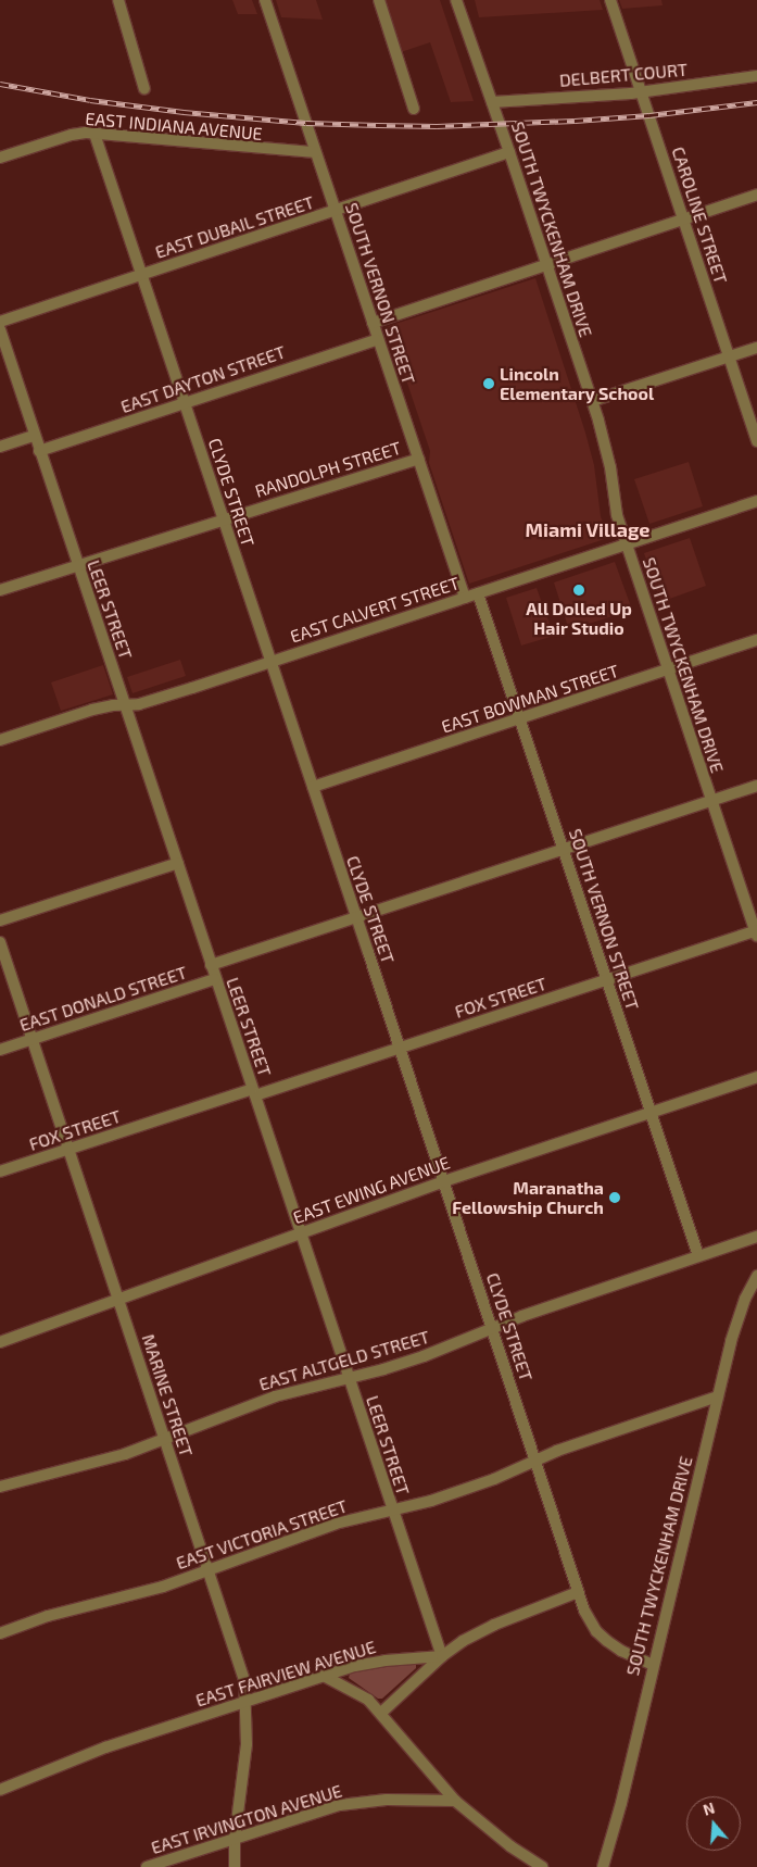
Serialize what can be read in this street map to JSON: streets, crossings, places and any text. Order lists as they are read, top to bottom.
{
  "streets": {
    "street": [
      "DELBERT COURT",
      "EAST INDIANA AVENUE",
      "CAROLINE STREET",
      "EAST DUBAIL STREET",
      "SOUTH TWYCKENHAM DRIVE",
      "SOUTH VERNON STREET",
      "EAST DAYTON STREET",
      "RANDOLPH STREET",
      "CLYDE STREET",
      "LEER STREET",
      "EAST CALVERT STREET",
      "EAST BOWMAN STREET",
      "FOX STREET",
      "EAST DONALD STREET",
      "EAST EWING AVENUE",
      "EAST ALTGELD STREET",
      "MARINE STREET",
      "EAST VICTORIA STREET",
      "EAST FAIRVIEW AVENUE",
      "EAST IRVINGTON AVENUE"
    ]
  },
  "crossings": [
    ["DELBERT COURT", "CAROLINE STREET"],
    ["DELBERT COURT", "SOUTH TWYCKENHAM DRIVE"],
    ["EAST INDIANA AVENUE", "SOUTH VERNON STREET"],
    ["EAST INDIANA AVENUE", "CLYDE STREET"],
    ["EAST DUBAIL STREET", "SOUTH TWYCKENHAM DRIVE"],
    ["EAST DUBAIL STREET", "SOUTH VERNON STREET"],
    ["EAST DUBAIL STREET", "CLYDE STREET"],
    ["SOUTH TWYCKENHAM DRIVE", "CLYDE STREET"],
    ["SOUTH TWYCKENHAM DRIVE", "EAST CALVERT STREET"],
    ["SOUTH TWYCKENHAM DRIVE", "EAST BOWMAN STREET"],
    ["SOUTH TWYCKENHAM DRIVE", "FOX STREET"],
    ["SOUTH TWYCKENHAM DRIVE", "EAST DONALD STREET"],
    ["SOUTH TWYCKENHAM DRIVE", "EAST VICTORIA STREET"],
    ["SOUTH VERNON STREET", "EAST DAYTON STREET"],
    ["SOUTH VERNON STREET", "RANDOLPH STREET"],
    ["SOUTH VERNON STREET", "EAST CALVERT STREET"],
    ["SOUTH VERNON STREET", "EAST BOWMAN STREET"],
    ["SOUTH VERNON STREET", "FOX STREET"],
    ["SOUTH VERNON STREET", "EAST DONALD STREET"],
    ["SOUTH VERNON STREET", "EAST EWING AVENUE"],
    ["SOUTH VERNON STREET", "EAST ALTGELD STREET"],
    ["EAST DAYTON STREET", "CLYDE STREET"],
    ["EAST DAYTON STREET", "LEER STREET"],
    ["RANDOLPH STREET", "CLYDE STREET"],
    ["RANDOLPH STREET", "LEER STREET"],
    ["CLYDE STREET", "EAST CALVERT STREET"],
    ["CLYDE STREET", "EAST BOWMAN STREET"],
    ["CLYDE STREET", "FOX STREET"],
    ["CLYDE STREET", "EAST DONALD STREET"],
    ["CLYDE STREET", "EAST EWING AVENUE"],
    ["CLYDE STREET", "EAST ALTGELD STREET"],
    ["CLYDE STREET", "EAST VICTORIA STREET"],
    ["LEER STREET", "EAST CALVERT STREET"],
    ["LEER STREET", "FOX STREET"],
    ["LEER STREET", "EAST DONALD STREET"],
    ["LEER STREET", "EAST EWING AVENUE"],
    ["LEER STREET", "EAST ALTGELD STREET"],
    ["LEER STREET", "EAST VICTORIA STREET"],
    ["LEER STREET", "EAST FAIRVIEW AVENUE"],
    ["FOX STREET", "MARINE STREET"],
    ["EAST DONALD STREET", "MARINE STREET"],
    ["EAST EWING AVENUE", "MARINE STREET"],
    ["EAST ALTGELD STREET", "MARINE STREET"],
    ["MARINE STREET", "EAST VICTORIA STREET"],
    ["MARINE STREET", "EAST FAIRVIEW AVENUE"],
    ["MARINE STREET", "EAST IRVINGTON AVENUE"]
  ],
  "districts": ["Miami Village"],
  "places": ["Lincoln Elementary School", "All Dolled Up Hair Studio", "Maranatha Fellowship Church"],
  "north": "top"
}
